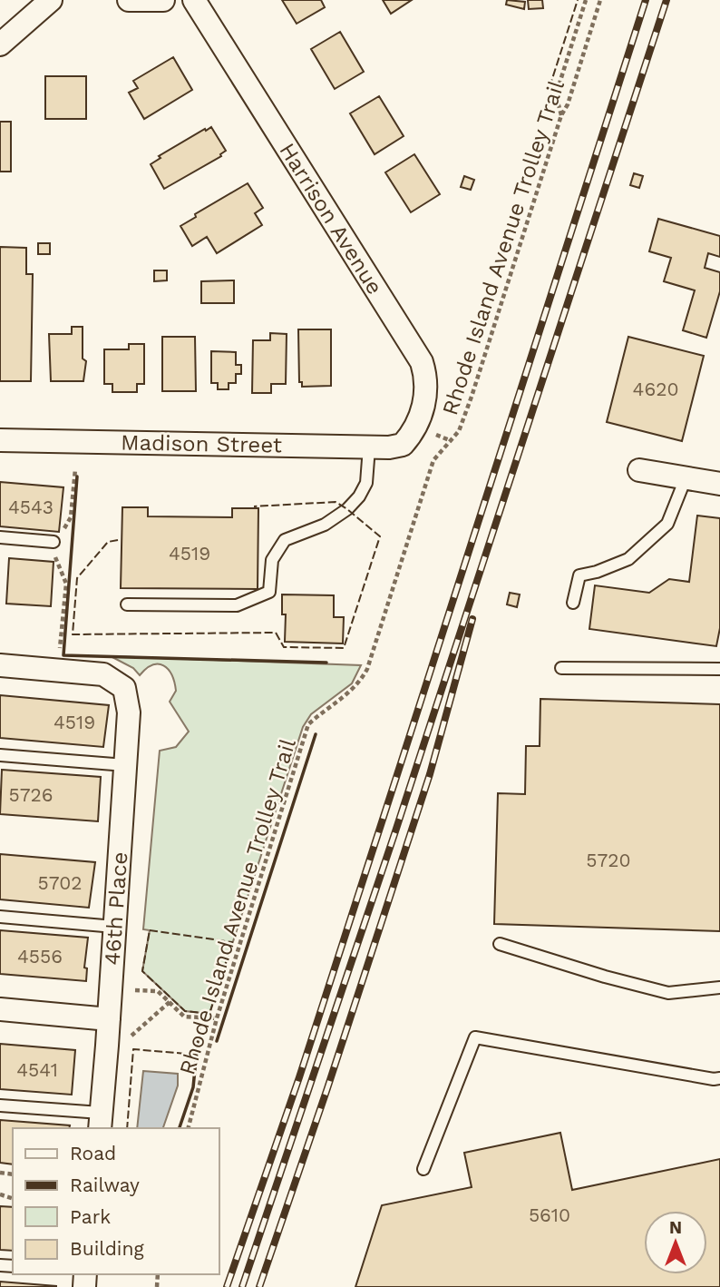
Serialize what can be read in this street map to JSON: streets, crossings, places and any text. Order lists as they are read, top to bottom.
{
  "streets": {
    "street": ["Harrison Avenue", "Madison Street", "46th Place"],
    "path": ["Rhode Island Avenue Trolley Trail"]
  },
  "crossings": [
    ["Harrison Avenue", "Madison Street"]
  ],
  "house_numbers": [
    "4620",
    "4543",
    "4519",
    "4519",
    "5726",
    "5720",
    "5702",
    "4556",
    "4541",
    "5610"
  ],
  "legend": [
    "Road",
    "Railway",
    "Park",
    "Building"
  ],
  "north": "top"
}
